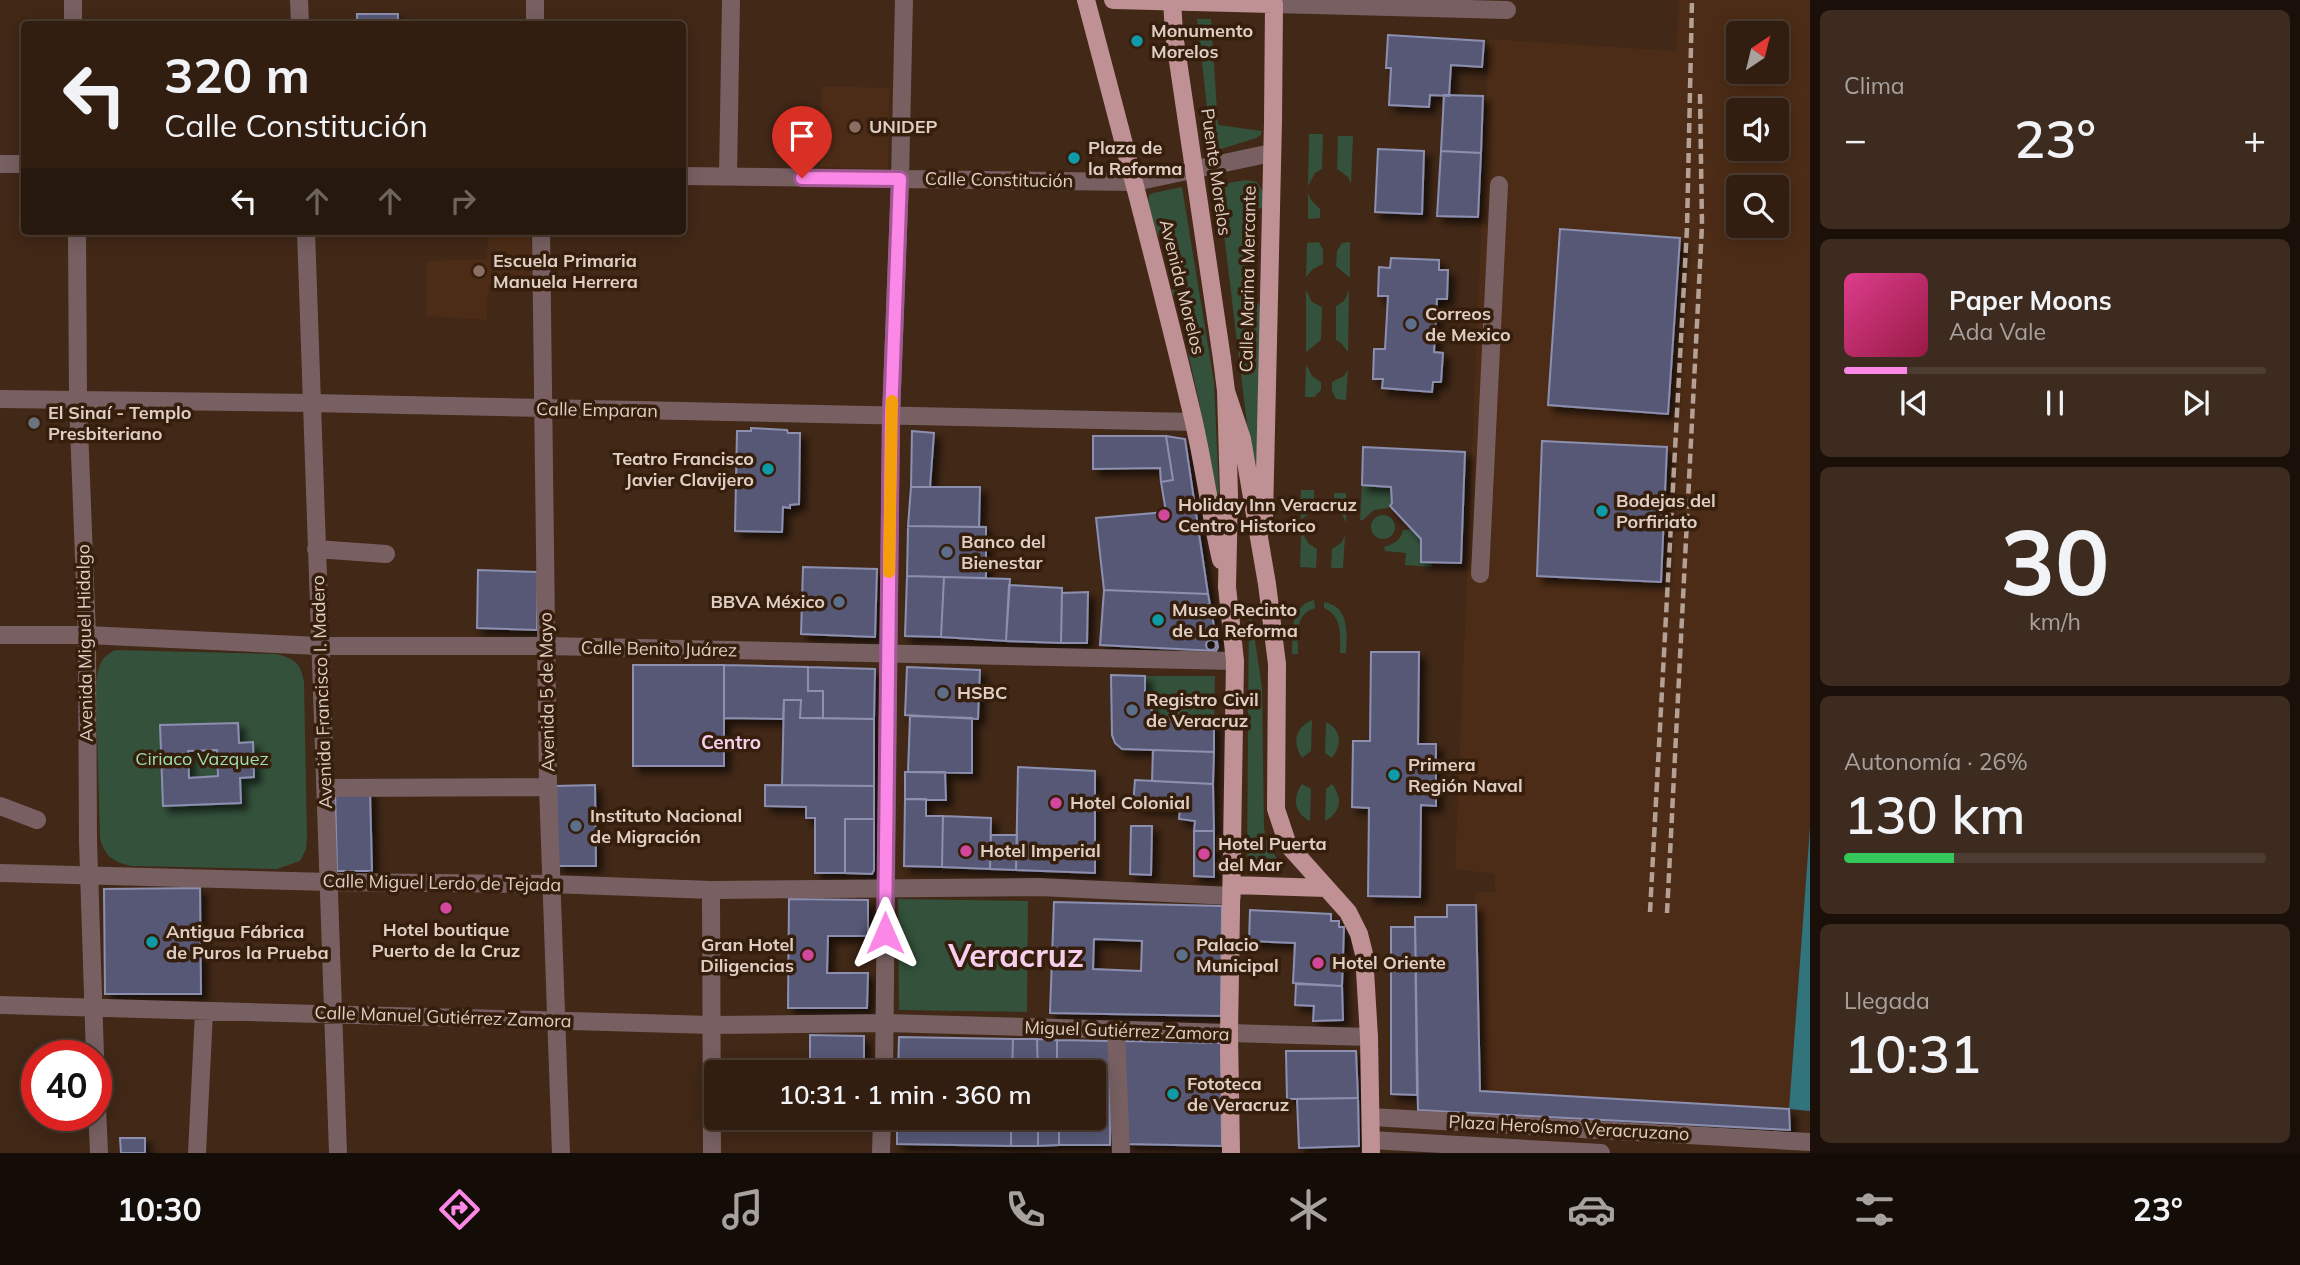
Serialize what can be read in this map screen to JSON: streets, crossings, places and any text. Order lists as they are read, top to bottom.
{
  "streets": {
    "main road": ["Puente Morelos", "Calle Marina Mercante", "Avenida Morelos"],
    "street": [
      "Calle Constitución",
      "Calle Emparan",
      "Avenida Miguel Hidalgo",
      "Calle Benito Juárez",
      "Avenida Francisco I. Madero",
      "Avenida 5 de Mayo",
      "Calle Miguel Lerdo de Tejada",
      "Calle Manuel Gutiérrez Zamora",
      "Miguel Gutiérrez Zamora",
      "Plaza Heroísmo Veracruzano"
    ]
  },
  "crossings": [
    ["Puente Morelos", "Calle Marina Mercante"],
    ["Calle Constitución", "Calle Marina Mercante"],
    ["Calle Constitución", "Avenida Morelos"],
    ["Calle Marina Mercante", "Miguel Gutiérrez Zamora"],
    ["Calle Marina Mercante", "Plaza Heroísmo Veracruzano"],
    ["Avenida Morelos", "Calle Emparan"],
    ["Calle Emparan", "Avenida Miguel Hidalgo"],
    ["Calle Emparan", "Avenida Francisco I. Madero"],
    ["Calle Emparan", "Avenida 5 de Mayo"],
    ["Avenida Miguel Hidalgo", "Calle Benito Juárez"],
    ["Avenida Miguel Hidalgo", "Calle Miguel Lerdo de Tejada"],
    ["Avenida Miguel Hidalgo", "Calle Manuel Gutiérrez Zamora"],
    ["Calle Benito Juárez", "Avenida Francisco I. Madero"],
    ["Calle Benito Juárez", "Avenida 5 de Mayo"],
    ["Avenida Francisco I. Madero", "Calle Miguel Lerdo de Tejada"],
    ["Avenida Francisco I. Madero", "Calle Manuel Gutiérrez Zamora"],
    ["Avenida 5 de Mayo", "Calle Miguel Lerdo de Tejada"],
    ["Avenida 5 de Mayo", "Calle Manuel Gutiérrez Zamora"],
    ["Calle Manuel Gutiérrez Zamora", "Miguel Gutiérrez Zamora"]
  ],
  "districts": ["Centro", "Veracruz"],
  "parks": ["Ciriaco Vazquez"],
  "places": [
    "Monumento Morelos",
    "UNIDEP",
    "Plaza de la Reforma",
    "Escuela Primaria Manuela Herrera",
    "Correos de Mexico",
    "El Sinaí - Templo Presbiteriano",
    "Teatro Francisco Javier Clavijero",
    "Bodejas del Porfiriato",
    "Holiday Inn Veracruz Centro Historico",
    "Banco del Bienestar",
    "BBVA México",
    "Museo Recinto de La Reforma",
    "HSBC",
    "Registro Civil de Veracruz",
    "Primera Región Naval",
    "Hotel Colonial",
    "Instituto Nacional de Migración",
    "Hotel Imperial",
    "Hotel Puerta del Mar",
    "Hotel boutique Puerto de la Cruz",
    "Antigua Fábrica de Puros la Prueba",
    "Gran Hotel Diligencias",
    "Palacio Municipal",
    "Hotel Oriente",
    "Fototeca de Veracruz"
  ],
  "north": "top right",
  "page": {
    "tile": [
      "Clima",
      ["30", "km/h"],
      ["Autonomía · 26%", "130 km"],
      ["Llegada", "10:31"]
    ],
    "turn": ["320 m", "Calle Constitución"],
    "heat": ["−", "23°", "+"],
    "song": ["Paper Moons", "Ada Vale"],
    "limit": "40",
    "trip": "10:31 · 1 min · 360 m",
    "tabs": ["10:30", "23°"]
  }
}
